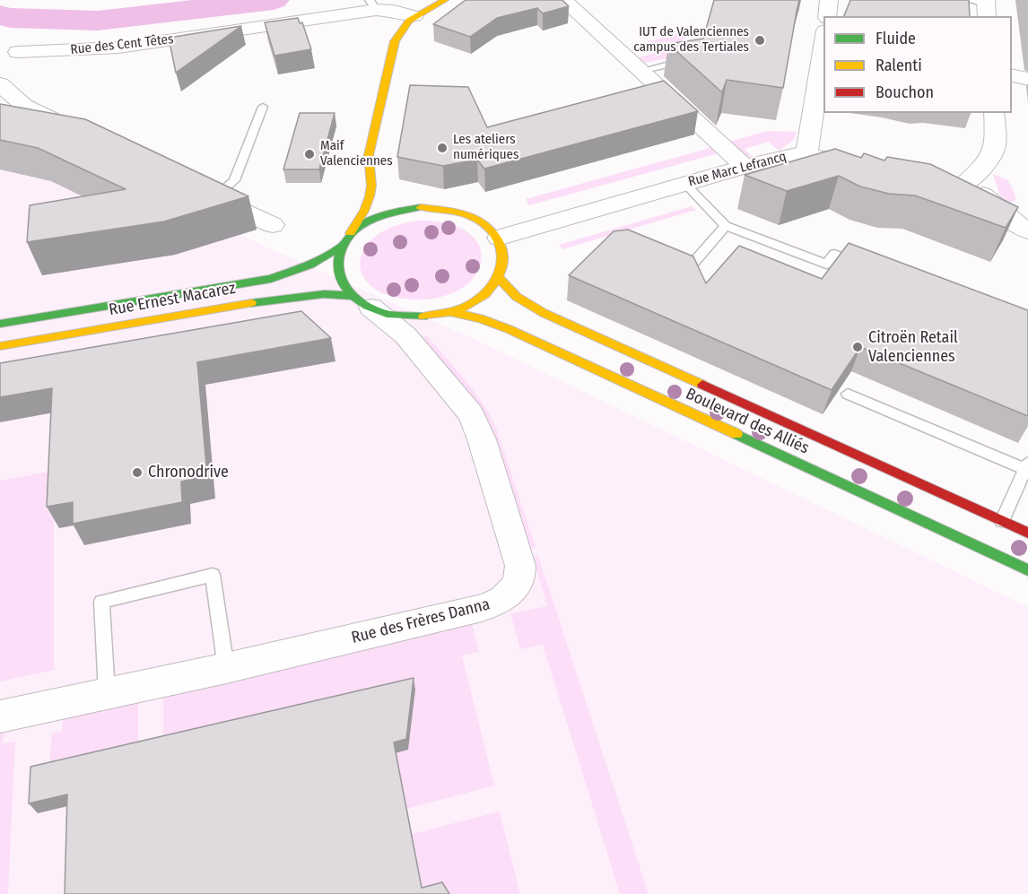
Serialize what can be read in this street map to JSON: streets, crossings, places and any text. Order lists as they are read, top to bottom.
{
  "streets": {
    "main road": ["Rue Ernest Macarez", "Boulevard des Alliés"],
    "street": ["Rue des Cent Têtes", "Rue Marc Lefrancq", "Rue des Frères Danna"]
  },
  "crossings": [
    ["Rue Marc Lefrancq", "Rue Ernest Macarez"],
    ["Rue Marc Lefrancq", "Boulevard des Alliés"],
    ["Rue Marc Lefrancq", "Rue des Frères Danna"],
    ["Rue Ernest Macarez", "Boulevard des Alliés"],
    ["Rue Ernest Macarez", "Rue des Frères Danna"],
    ["Boulevard des Alliés", "Rue des Frères Danna"]
  ],
  "places": [
    "IUT de Valenciennes campus des Tertiales",
    "Les ateliers numériques",
    "Maif Valenciennes",
    "Citroën Retail Valenciennes",
    "Chronodrive"
  ],
  "legend": ["Fluide", "Ralenti", "Bouchon"]
}
